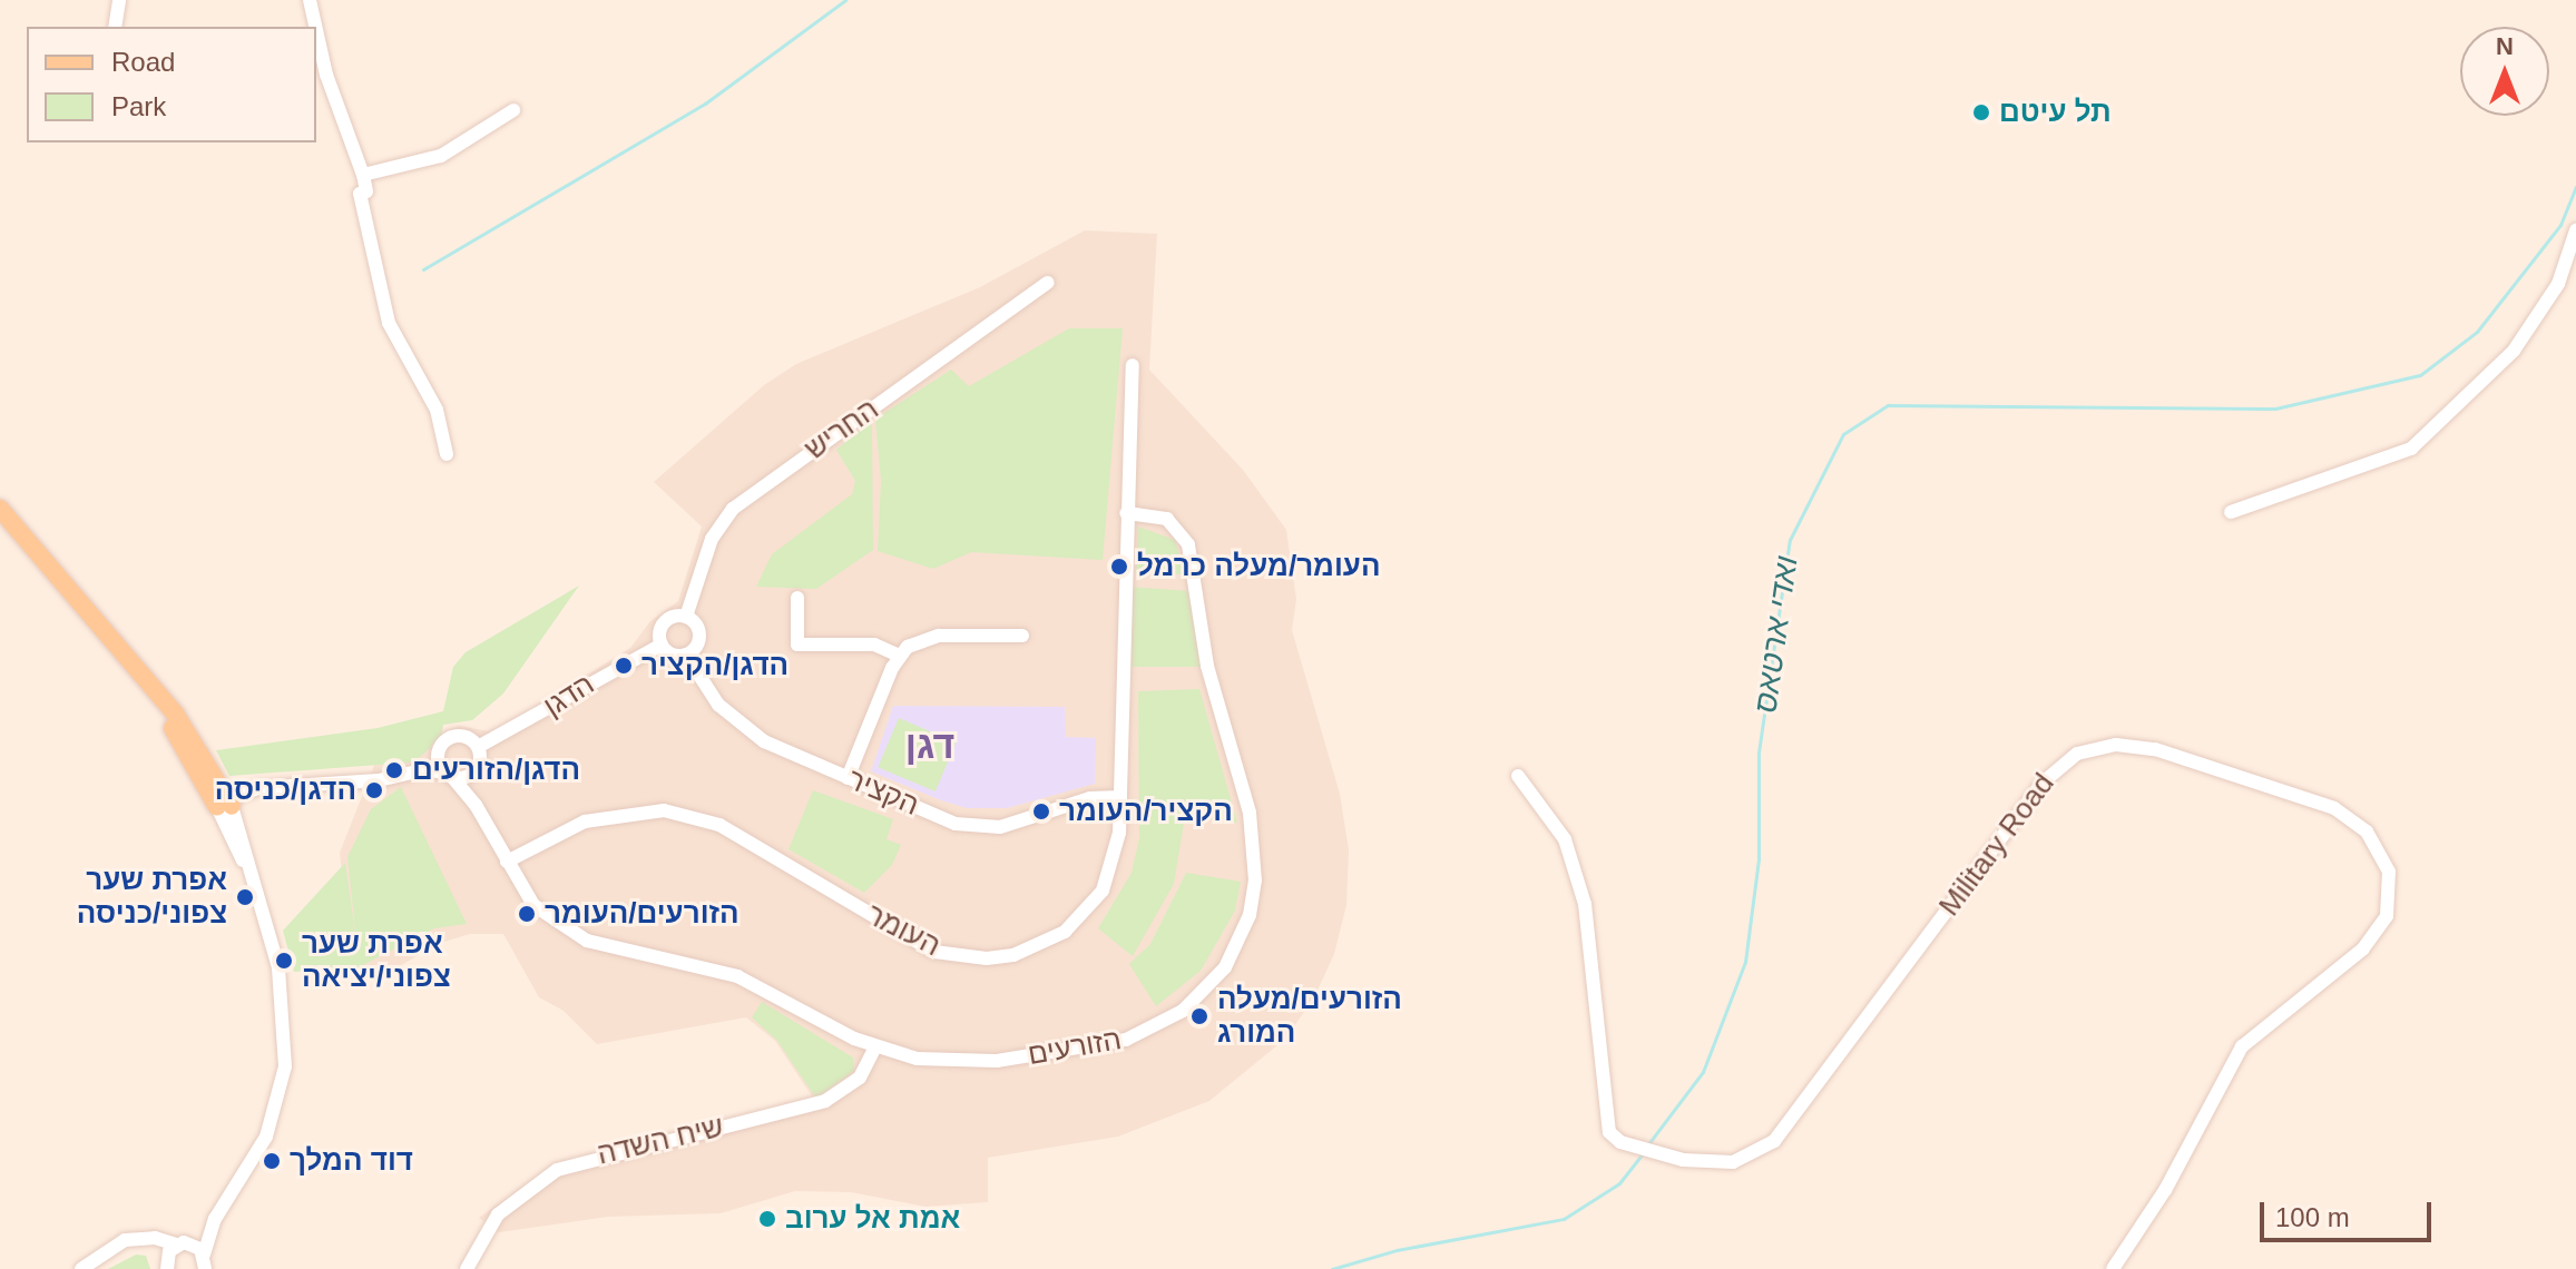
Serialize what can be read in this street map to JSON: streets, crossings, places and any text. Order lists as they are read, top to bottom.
{
  "streets": {
    "street": [
      "החריש",
      "הדגן",
      "הקציר",
      "Military Road",
      "העומר",
      "הזורעים",
      "שיח השדה"
    ]
  },
  "crossings": [
    ["החריש", "הדגן"],
    ["החריש", "הקציר"],
    ["הדגן", "הקציר"],
    ["הדגן", "הזורעים"],
    ["הקציר", "העומר"],
    ["העומר", "הזורעים"],
    ["הזורעים", "שיח השדה"]
  ],
  "districts": ["דגן"],
  "water": ["ואדי ארטאס"],
  "places": [
    "תל עיטם",
    "העומר/מעלה כרמל",
    "הדגן/הקציר",
    "הדגן/הזורעים",
    "הדגן/כניסה",
    "הקציר/העומר",
    "אפרת שער צפוני/כניסה",
    "הזורעים/העומר",
    "אפרת שער צפוני/יציאה",
    "הזורעים/מעלה המורג",
    "דוד המלך",
    "אמת אל ערוב"
  ],
  "legend": ["Road", "Park"],
  "scale_bar": "100 m",
  "north": "top"
}
